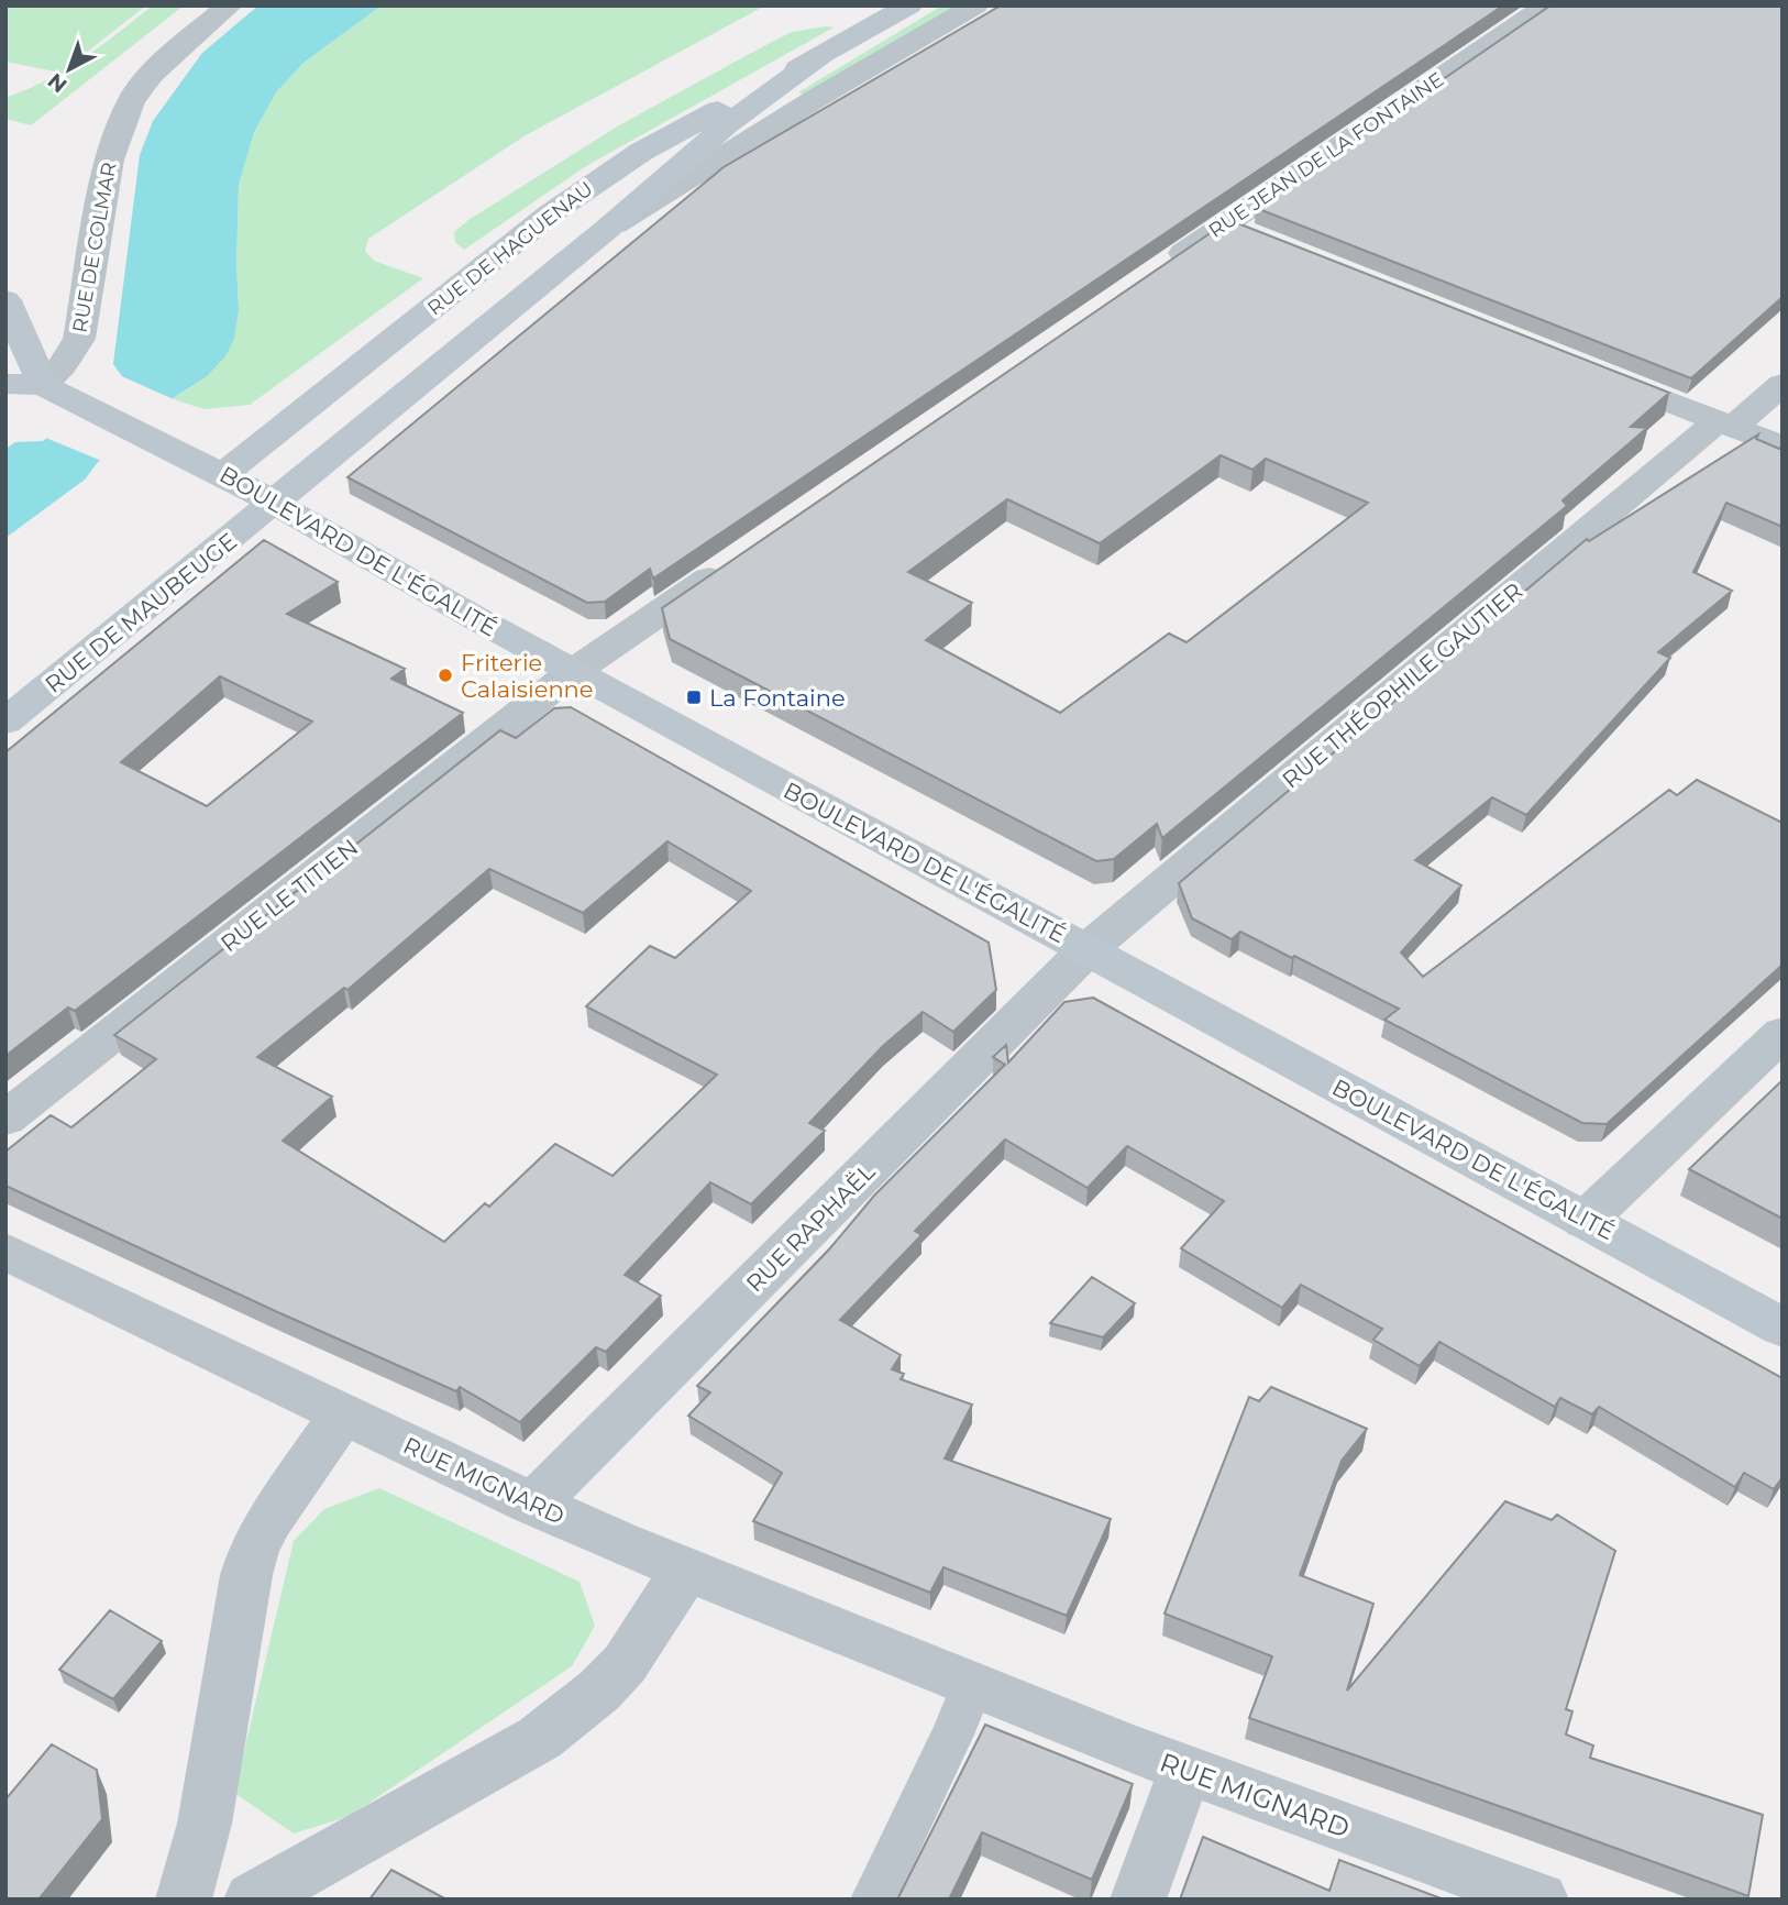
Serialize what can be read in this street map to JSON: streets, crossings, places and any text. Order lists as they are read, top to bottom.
{
  "streets": {
    "street": [
      "RUE JEAN DE LA FONTAINE",
      "RUE DE COLMAR",
      "RUE DE HAGUENAU",
      "BOULEVARD DE L'ÉGALITÉ",
      "RUE DE MAUBEUGE",
      "RUE THÉOPHILE GAUTIER",
      "RUE LE TITIEN",
      "RUE RAPHAËL",
      "RUE MIGNARD"
    ]
  },
  "crossings": [
    ["RUE DE COLMAR", "BOULEVARD DE L'ÉGALITÉ"],
    ["RUE DE HAGUENAU", "BOULEVARD DE L'ÉGALITÉ"],
    ["RUE DE HAGUENAU", "RUE DE MAUBEUGE"],
    ["BOULEVARD DE L'ÉGALITÉ", "RUE DE MAUBEUGE"],
    ["BOULEVARD DE L'ÉGALITÉ", "RUE THÉOPHILE GAUTIER"],
    ["BOULEVARD DE L'ÉGALITÉ", "RUE LE TITIEN"],
    ["BOULEVARD DE L'ÉGALITÉ", "RUE RAPHAËL"],
    ["RUE THÉOPHILE GAUTIER", "RUE RAPHAËL"],
    ["RUE RAPHAËL", "RUE MIGNARD"]
  ],
  "places": {
    "other": ["Friterie Calaisienne"],
    "transit": ["La Fontaine"]
  },
  "north": "bottom left"
}
